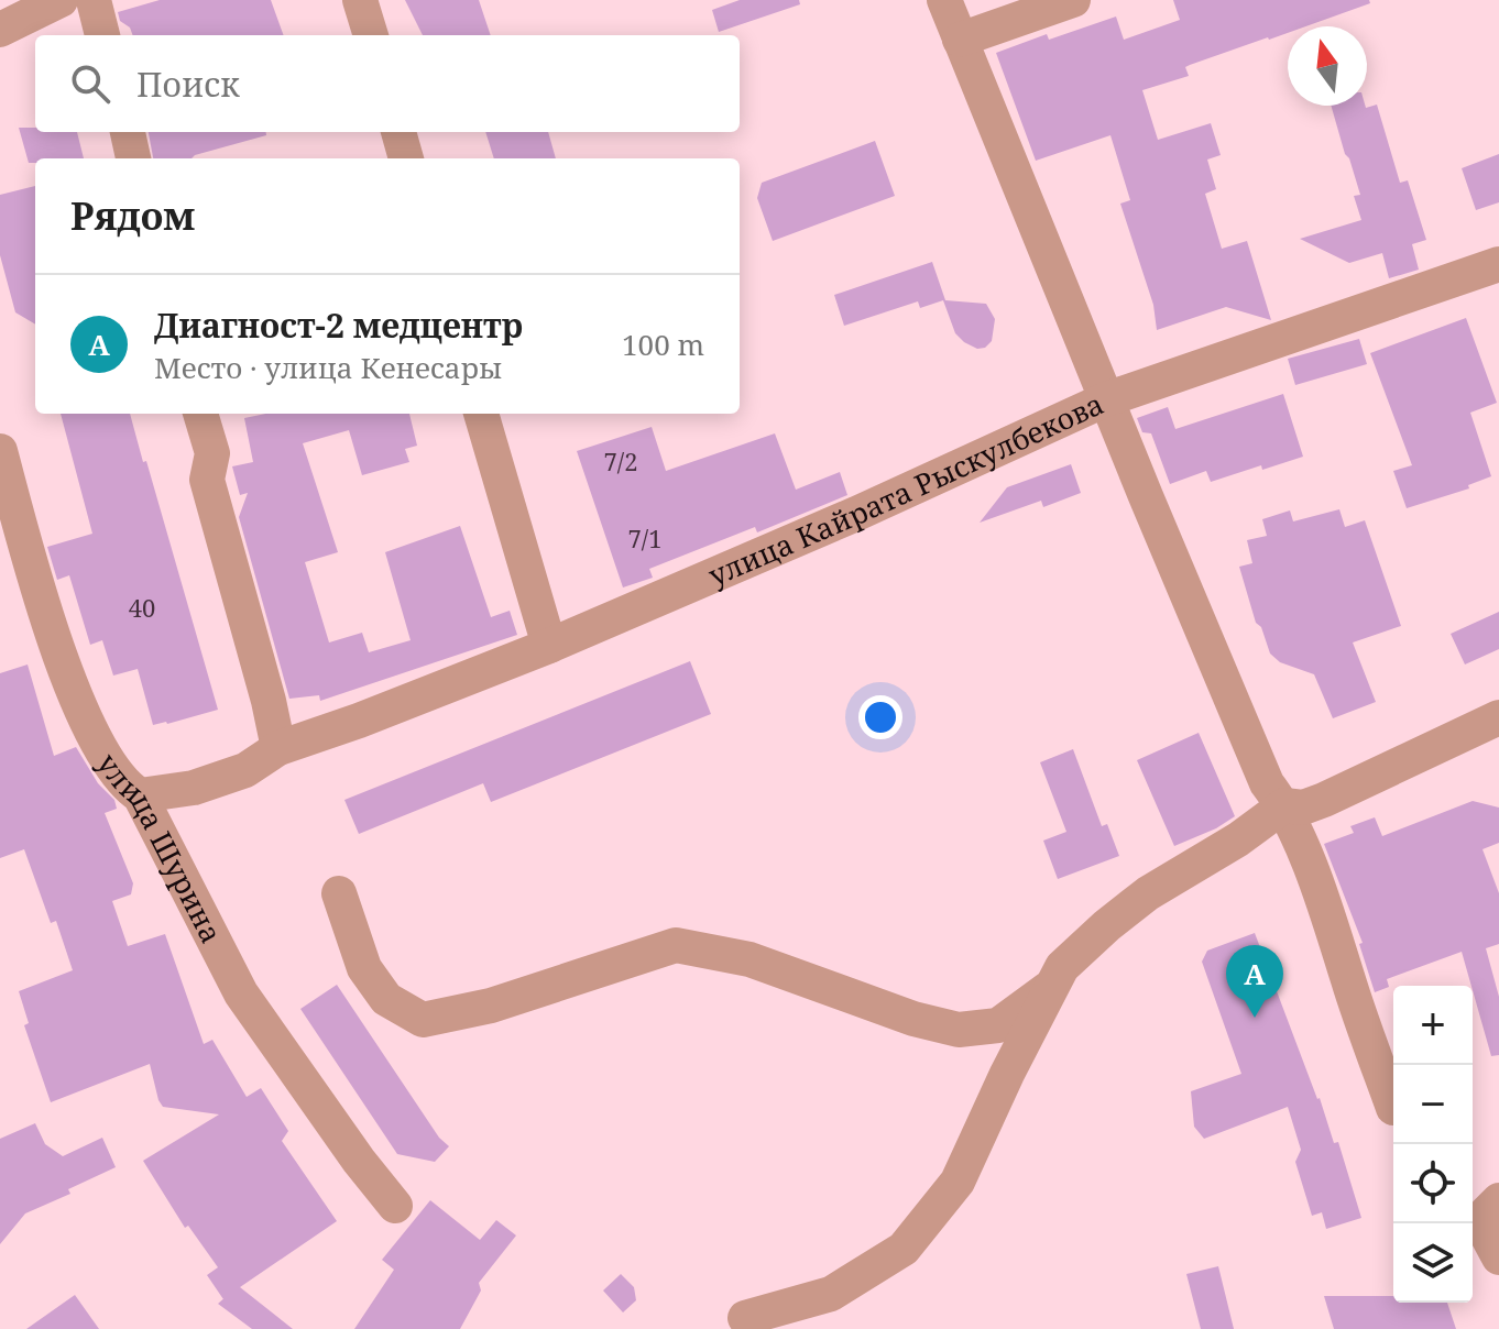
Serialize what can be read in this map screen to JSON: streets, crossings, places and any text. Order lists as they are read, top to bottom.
{
  "streets": {
    "street": ["улица Кайрата Рыскулбекова", "улица Шурина"]
  },
  "crossings": [
    ["улица Кайрата Рыскулбекова", "улица Шурина"]
  ],
  "house_numbers": ["7/2", "7/1", "40"],
  "north": "top",
  "page": {
    "search": "Поиск",
    "heading": "Рядом",
    "list": [
      {
        "mark": "A",
        "name": "Диагност-2 медцентр",
        "note": "Место · улица Кенесары",
        "value": "100 m"
      }
    ],
    "pins": "A",
    "map_buttons": ["+", "−"]
  }
}
